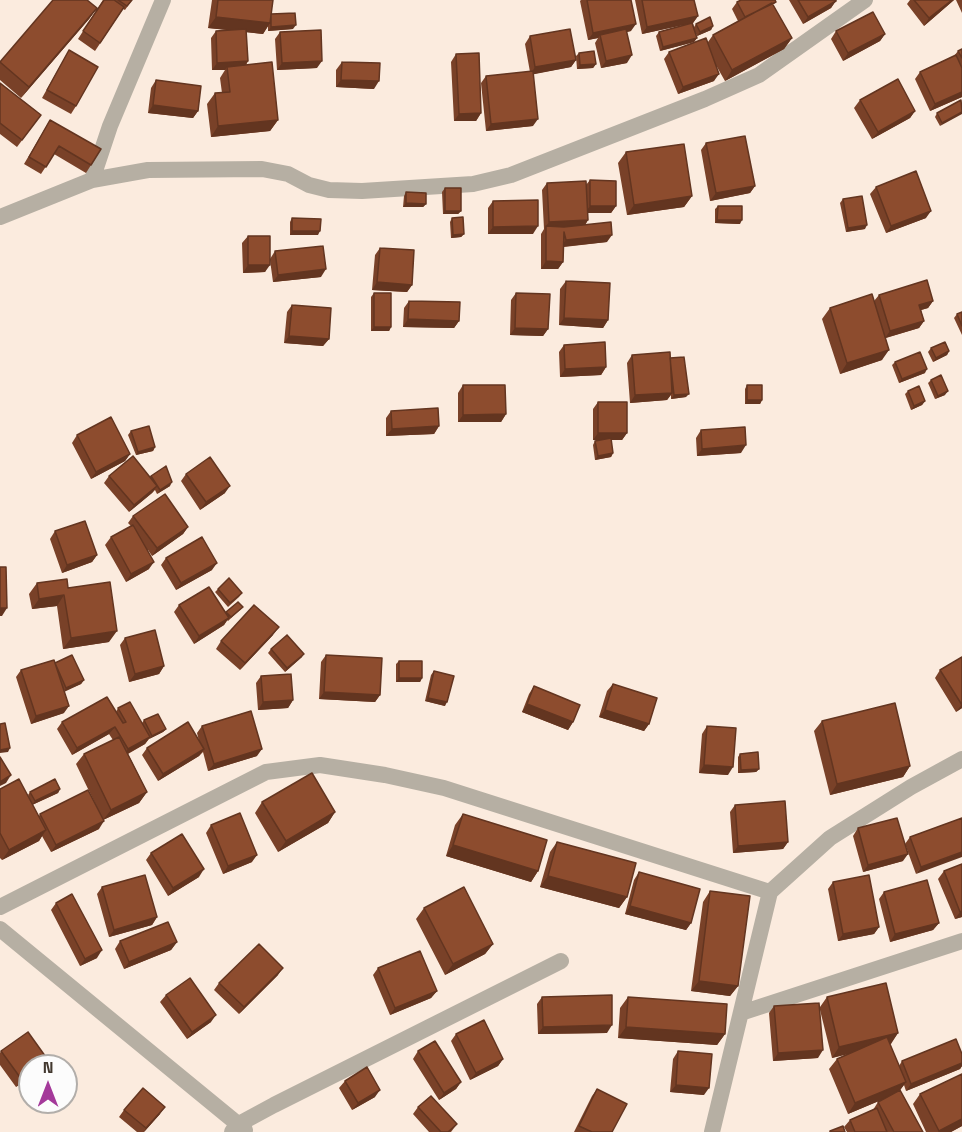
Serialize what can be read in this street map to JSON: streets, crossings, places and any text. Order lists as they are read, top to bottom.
{
  "north": "top"
}
